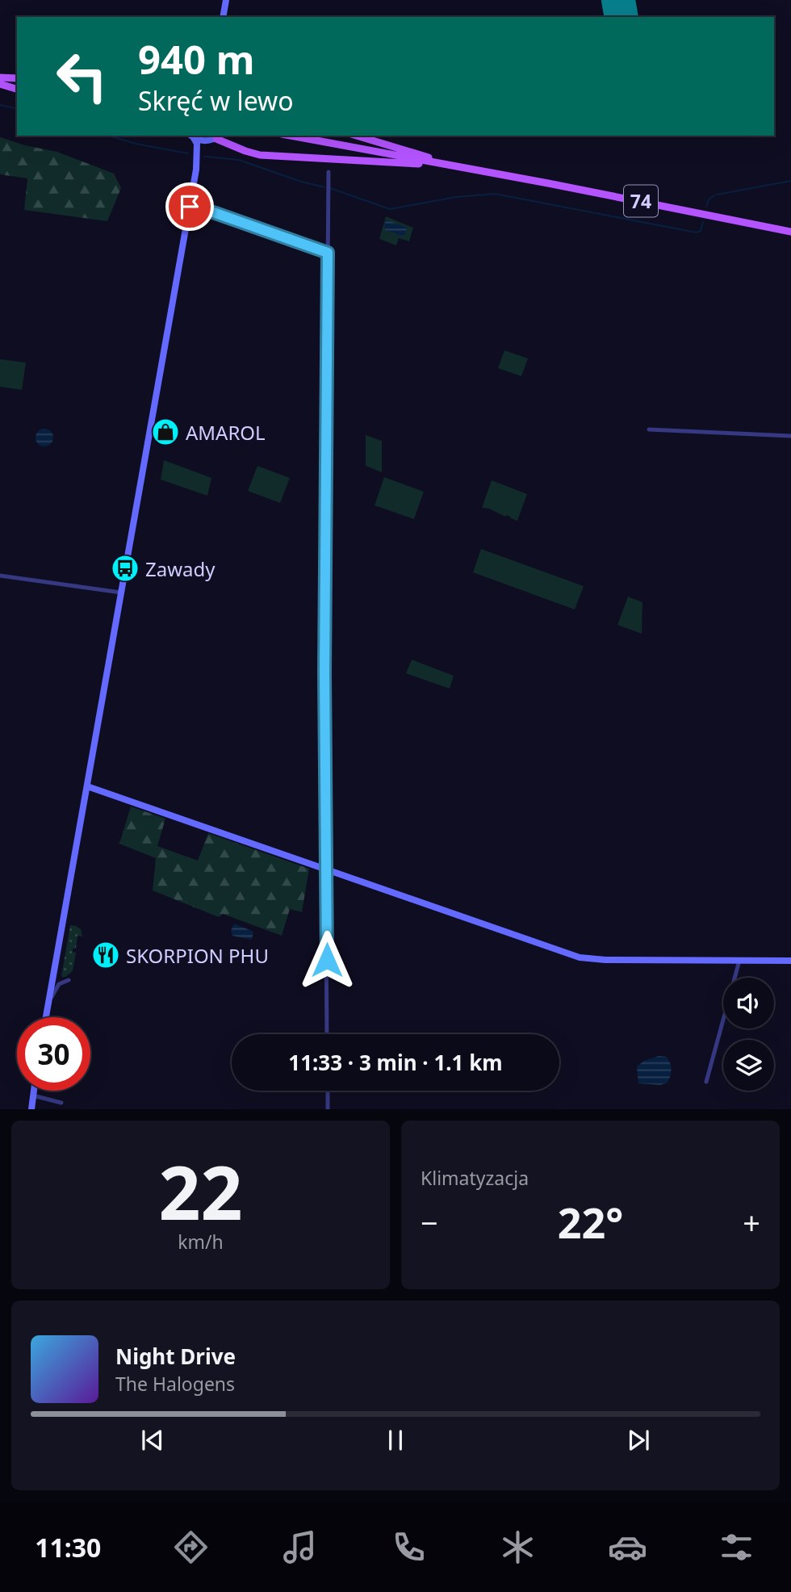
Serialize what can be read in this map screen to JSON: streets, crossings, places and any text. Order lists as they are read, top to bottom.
{
  "streets": {
    "main road": ["74"]
  },
  "places": {
    "shop": ["AMAROL"],
    "bus stop": ["Zawady"],
    "restaurant": ["SKORPION PHU"]
  },
  "page": {
    "turn": ["940 m", "Skręć w lewo"],
    "limit": "30",
    "trip": "11:33 · 3 min · 1.1 km",
    "tile": [
      ["22", "km/h"],
      "Klimatyzacja"
    ],
    "heat": ["−", "22°", "+"],
    "song": ["Night Drive", "The Halogens"],
    "tabs": "11:30"
  }
}
